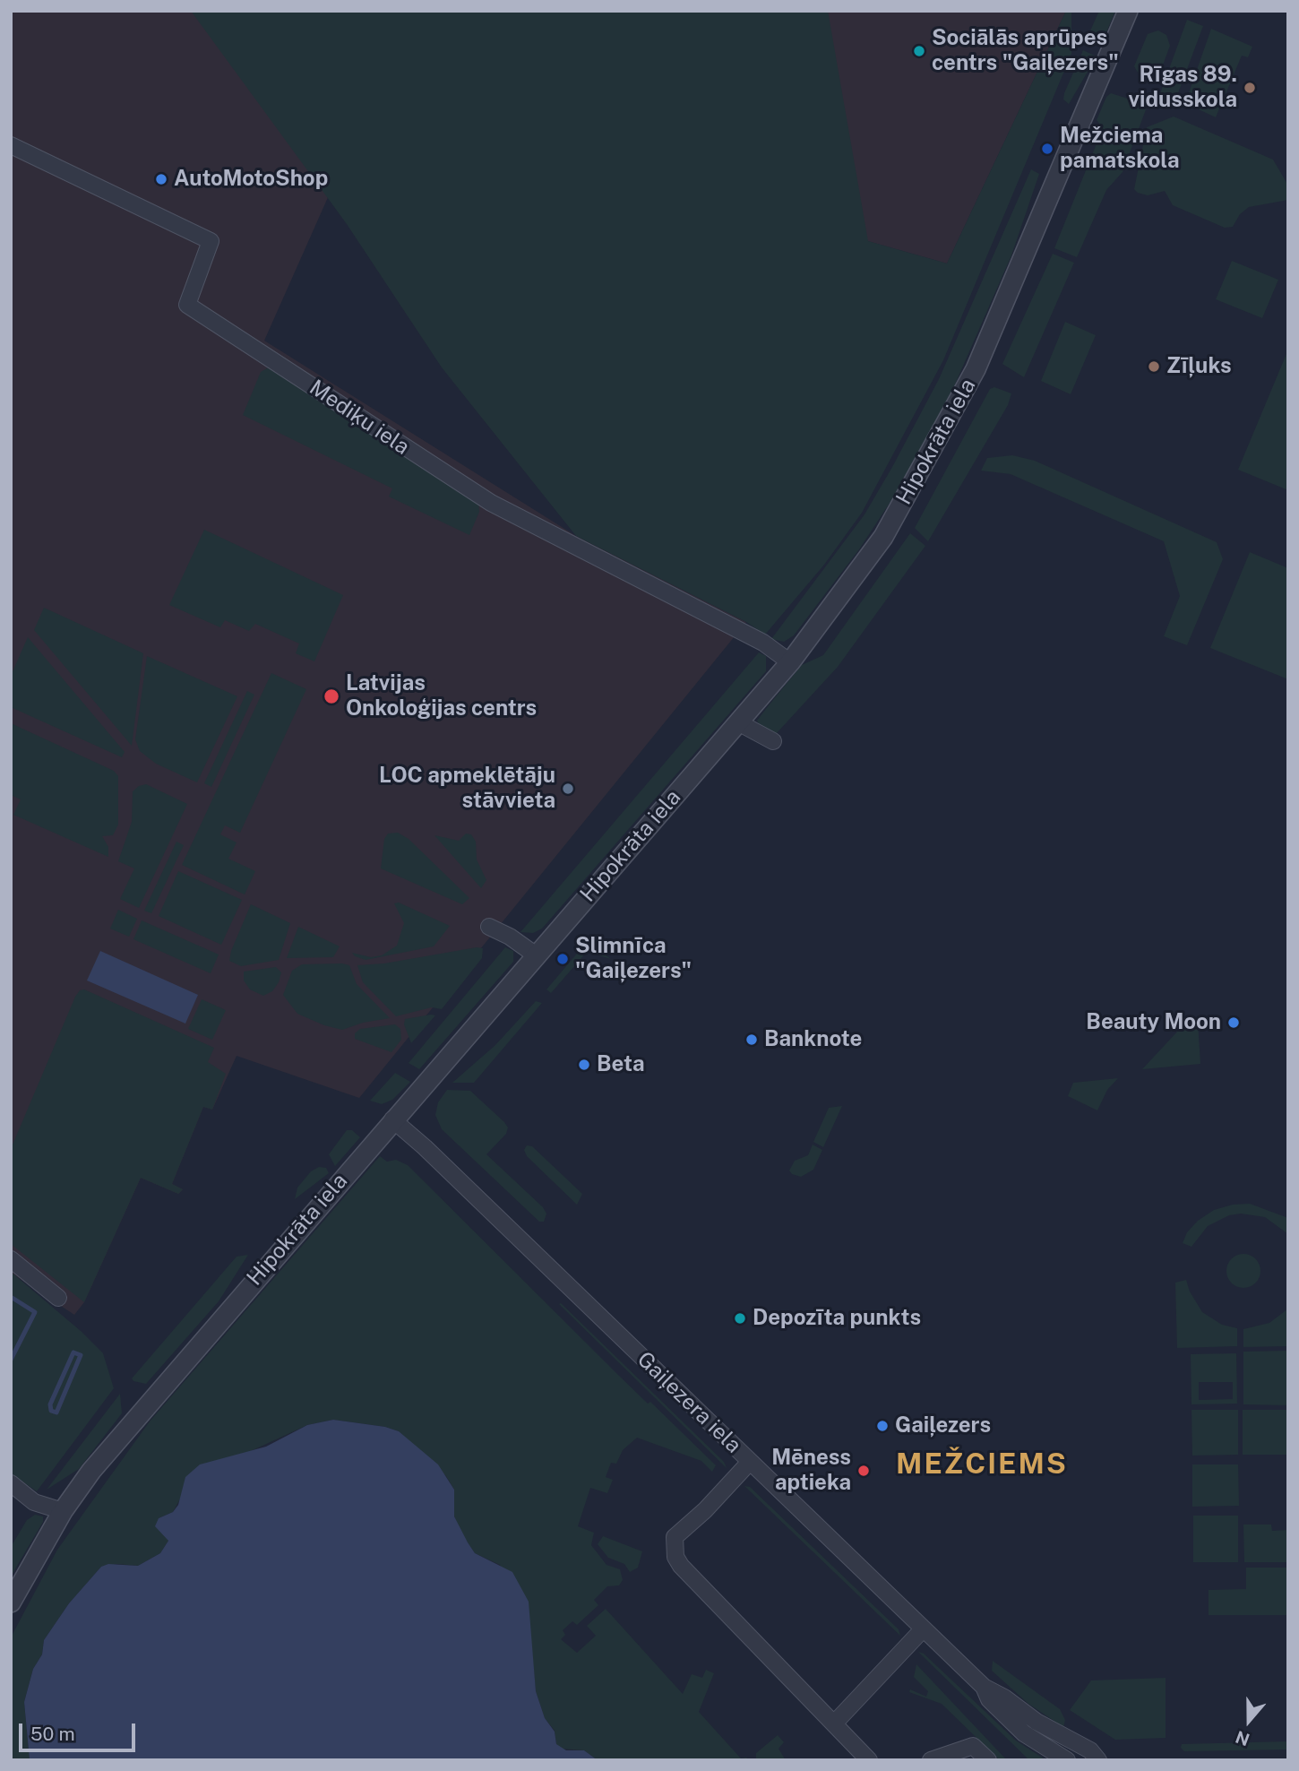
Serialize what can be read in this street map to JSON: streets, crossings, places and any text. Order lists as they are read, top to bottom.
{
  "streets": {
    "street": ["Mediķu iela", "Hipokrāta iela", "Gaiļezera iela"]
  },
  "crossings": [
    ["Mediķu iela", "Hipokrāta iela"],
    ["Hipokrāta iela", "Gaiļezera iela"]
  ],
  "districts": ["MEŽCIEMS"],
  "places": [
    "Sociālās aprūpes centrs \"Gaiļezers\"",
    "Rīgas 89. vidusskola",
    "Mežciema pamatskola",
    "AutoMotoShop",
    "Zīļuks",
    "Latvijas Onkoloģijas centrs",
    "LOC apmeklētāju stāvvieta",
    "Slimnīca \"Gaiļezers\"",
    "Beauty Moon",
    "Banknote",
    "Beta",
    "Depozīta punkts",
    "Gaiļezers",
    "Mēness aptieka"
  ],
  "scale_bar": "50 m",
  "north": "bottom"
}
